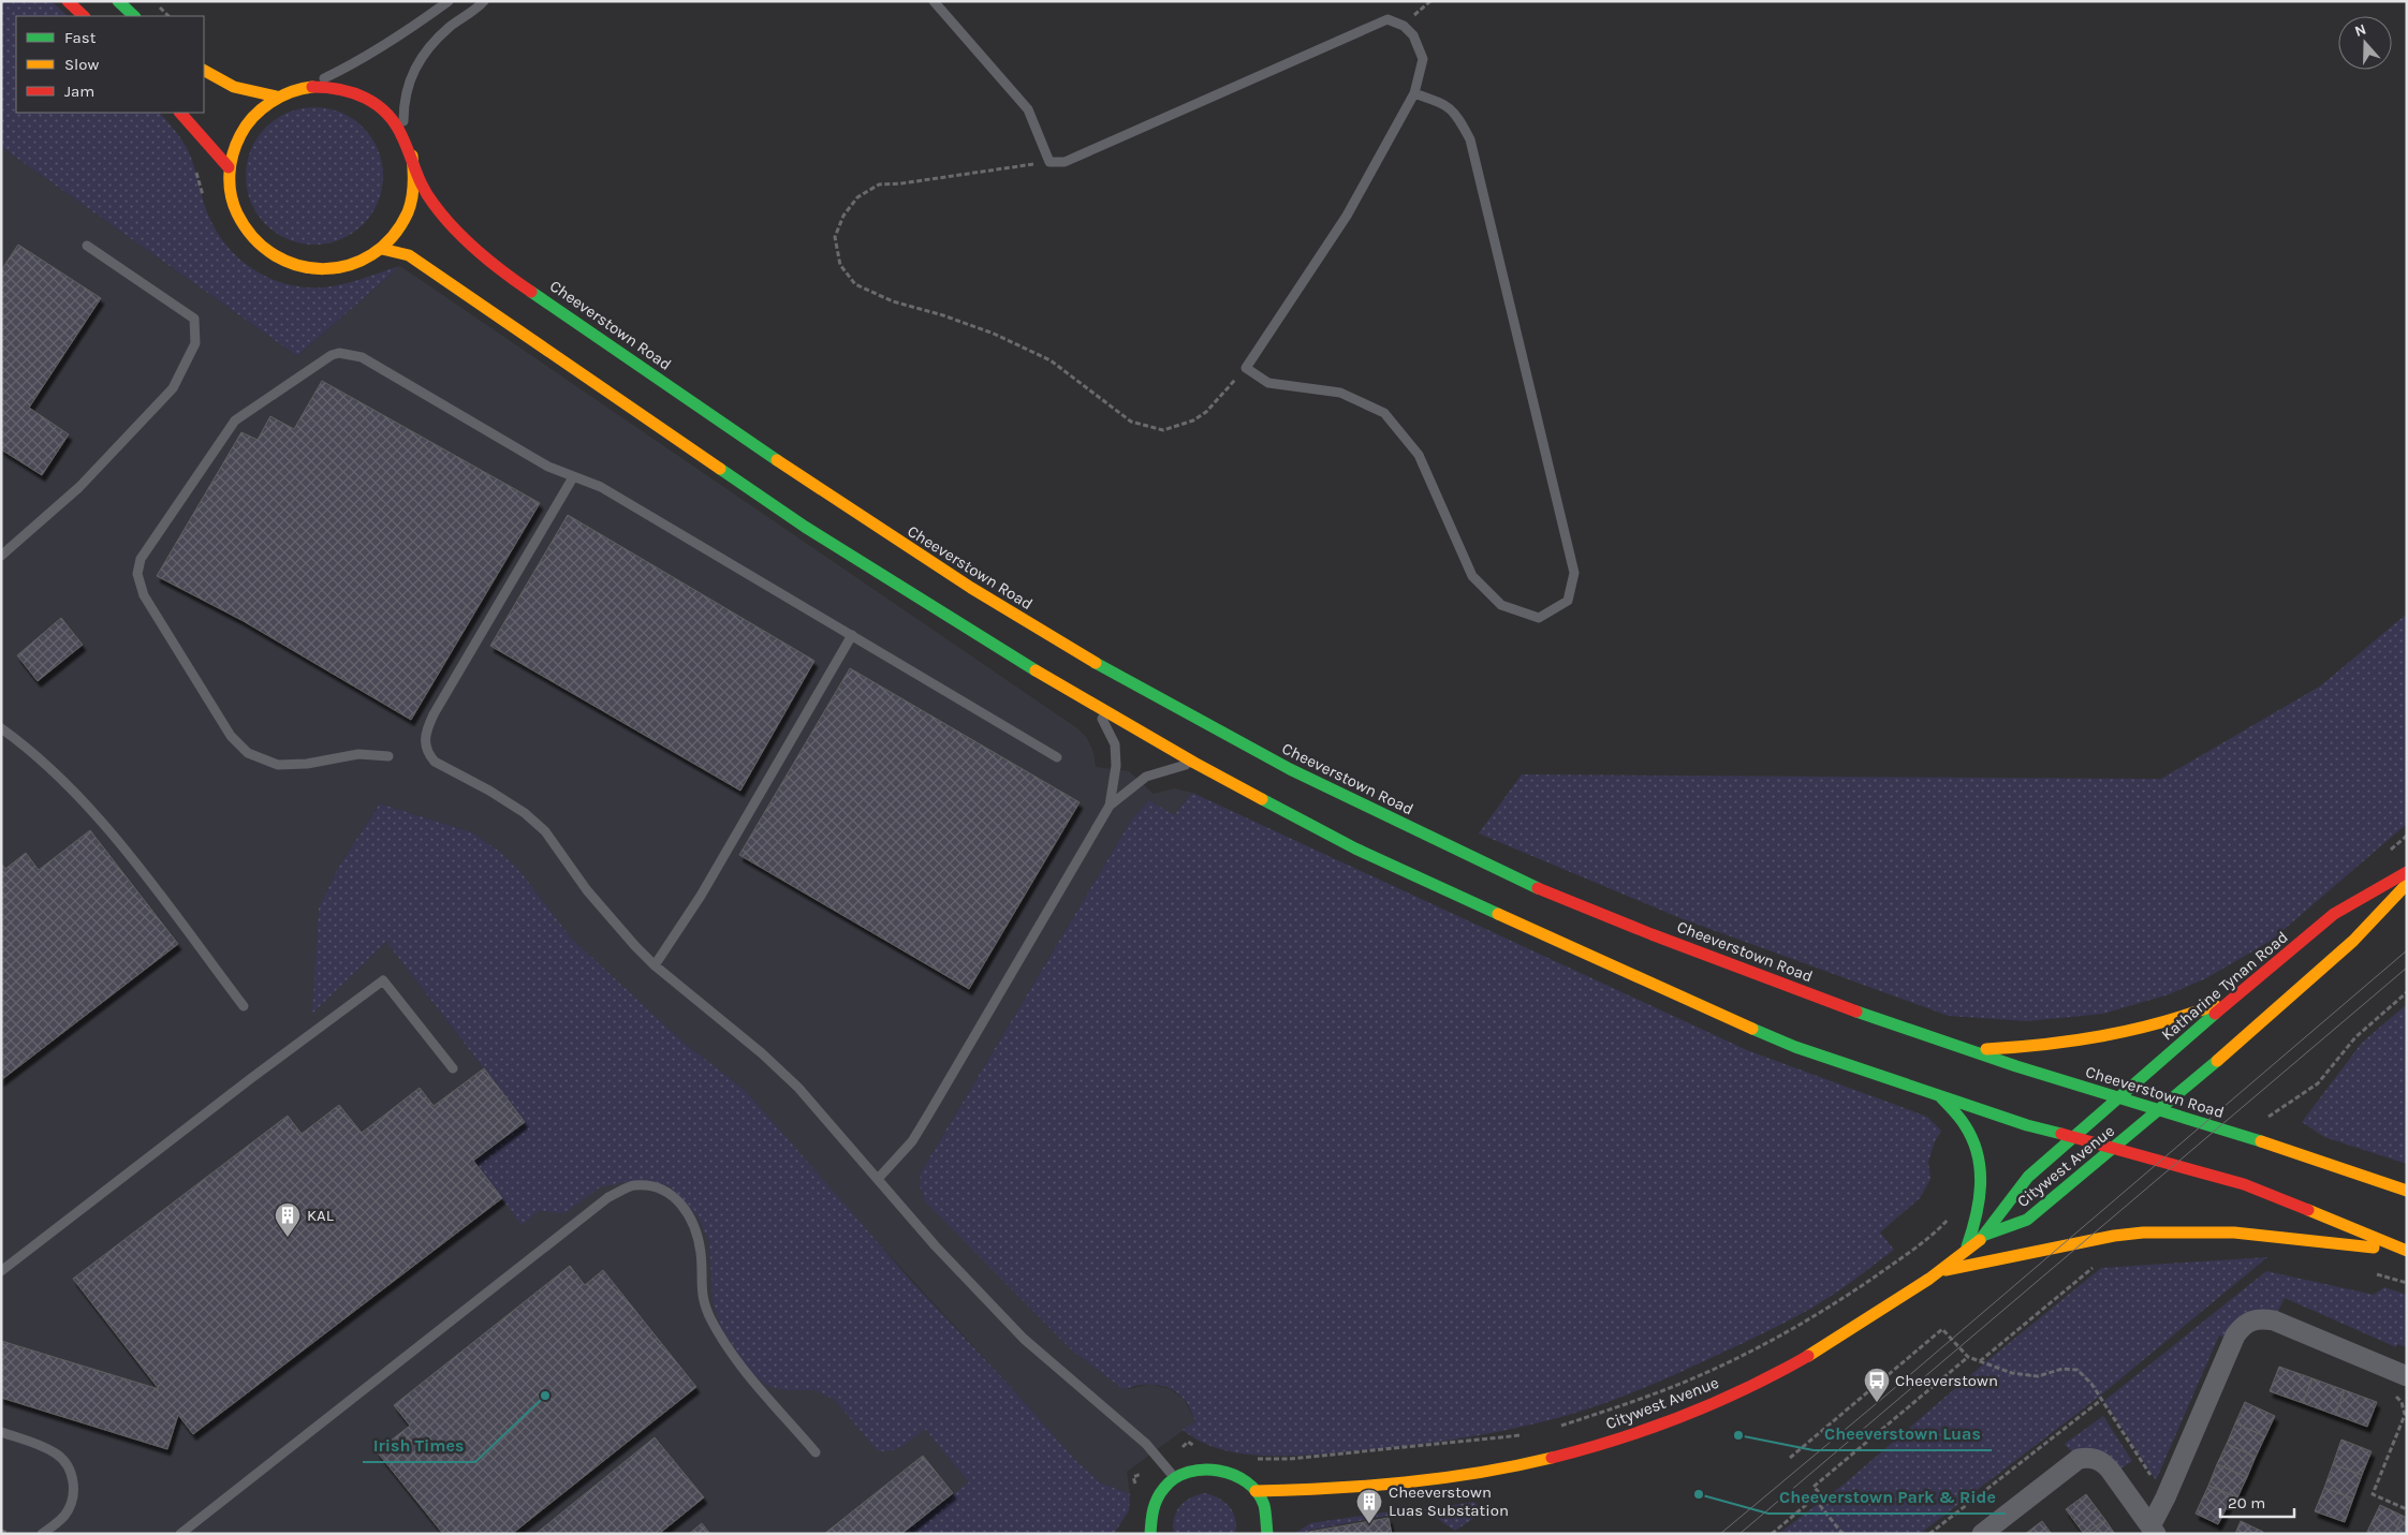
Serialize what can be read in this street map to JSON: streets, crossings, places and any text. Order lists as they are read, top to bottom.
{
  "streets": {
    "main road": ["Cheeverstown Road", "Katharine Tynan Road", "Citywest Avenue"]
  },
  "crossings": [
    ["Cheeverstown Road", "Katharine Tynan Road"],
    ["Cheeverstown Road", "Citywest Avenue"],
    ["Katharine Tynan Road", "Citywest Avenue"]
  ],
  "places": {
    "building": ["KAL", "Cheeverstown Luas Substation"],
    "other": ["Irish Times", "Cheeverstown Luas", "Cheeverstown Park & Ride"],
    "bus stop": ["Cheeverstown"]
  },
  "legend": ["Fast", "Slow", "Jam"],
  "scale_bar": "20 m",
  "north": "top"
}
